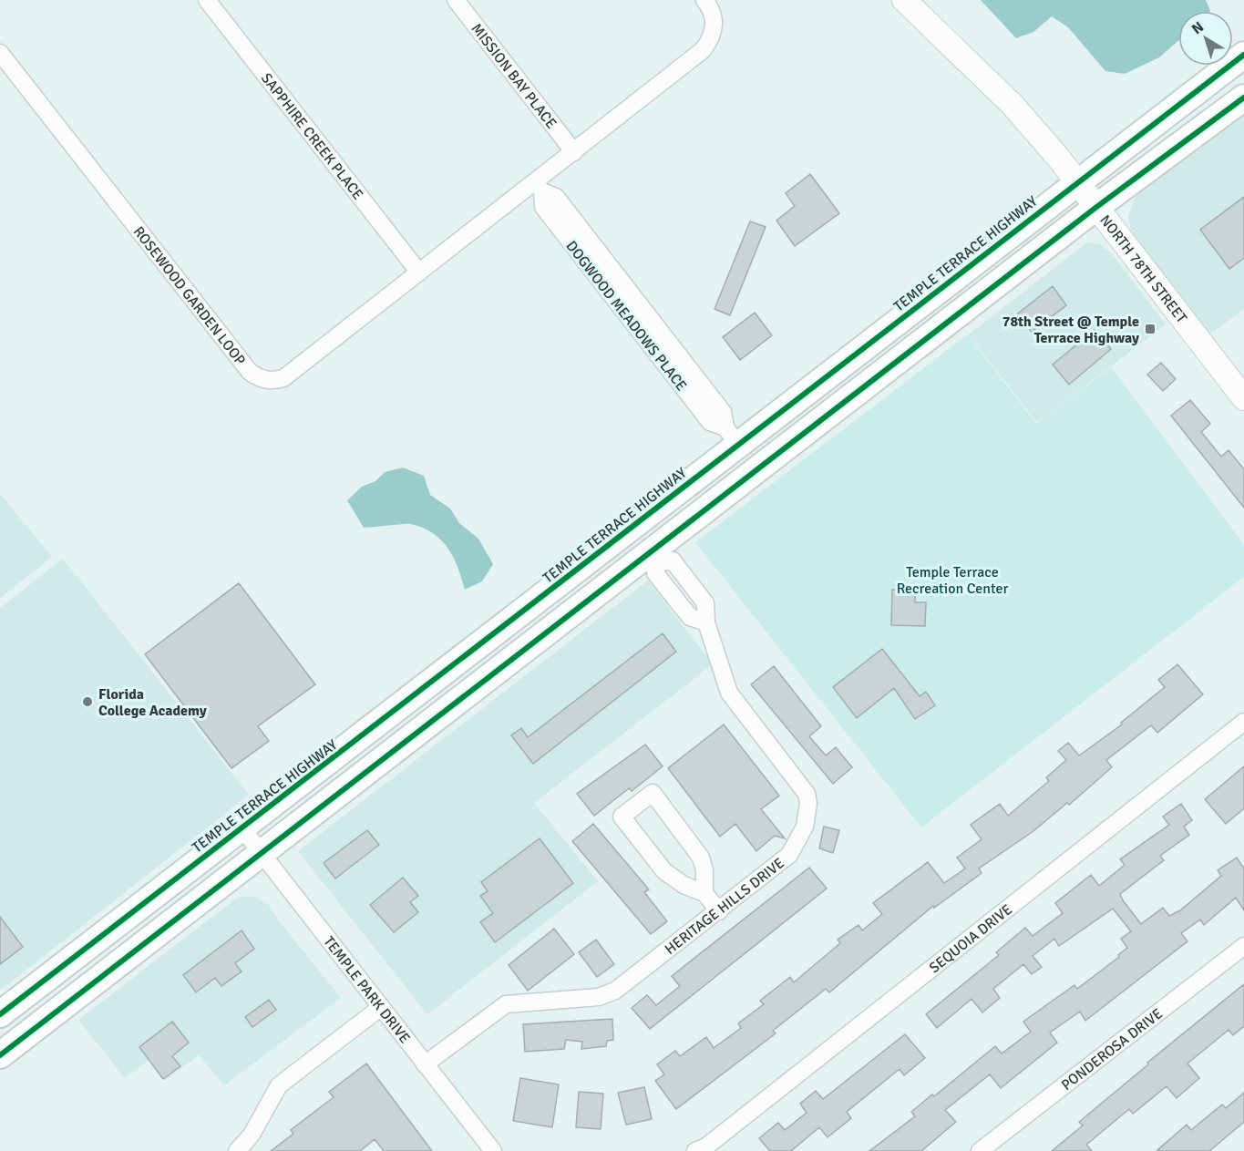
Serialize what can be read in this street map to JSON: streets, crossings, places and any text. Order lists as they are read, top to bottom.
{
  "streets": {
    "main road": ["TEMPLE TERRACE HIGHWAY"],
    "street": [
      "MISSION BAY PLACE",
      "SAPPHIRE CREEK PLACE",
      "NORTH 78TH STREET",
      "ROSEWOOD GARDEN LOOP",
      "DOGWOOD MEADOWS PLACE",
      "HERITAGE HILLS DRIVE",
      "SEQUOIA DRIVE",
      "TEMPLE PARK DRIVE",
      "PONDEROSA DRIVE"
    ]
  },
  "crossings": [
    ["SAPPHIRE CREEK PLACE", "ROSEWOOD GARDEN LOOP"],
    ["TEMPLE TERRACE HIGHWAY", "NORTH 78TH STREET"],
    ["TEMPLE TERRACE HIGHWAY", "DOGWOOD MEADOWS PLACE"],
    ["TEMPLE TERRACE HIGHWAY", "TEMPLE PARK DRIVE"],
    ["HERITAGE HILLS DRIVE", "TEMPLE PARK DRIVE"]
  ],
  "parks": ["Temple Terrace Recreation Center"],
  "places": {
    "transit": ["78th Street @ Temple Terrace Highway"],
    "other": ["Florida College Academy"]
  },
  "north": "top left"
}
